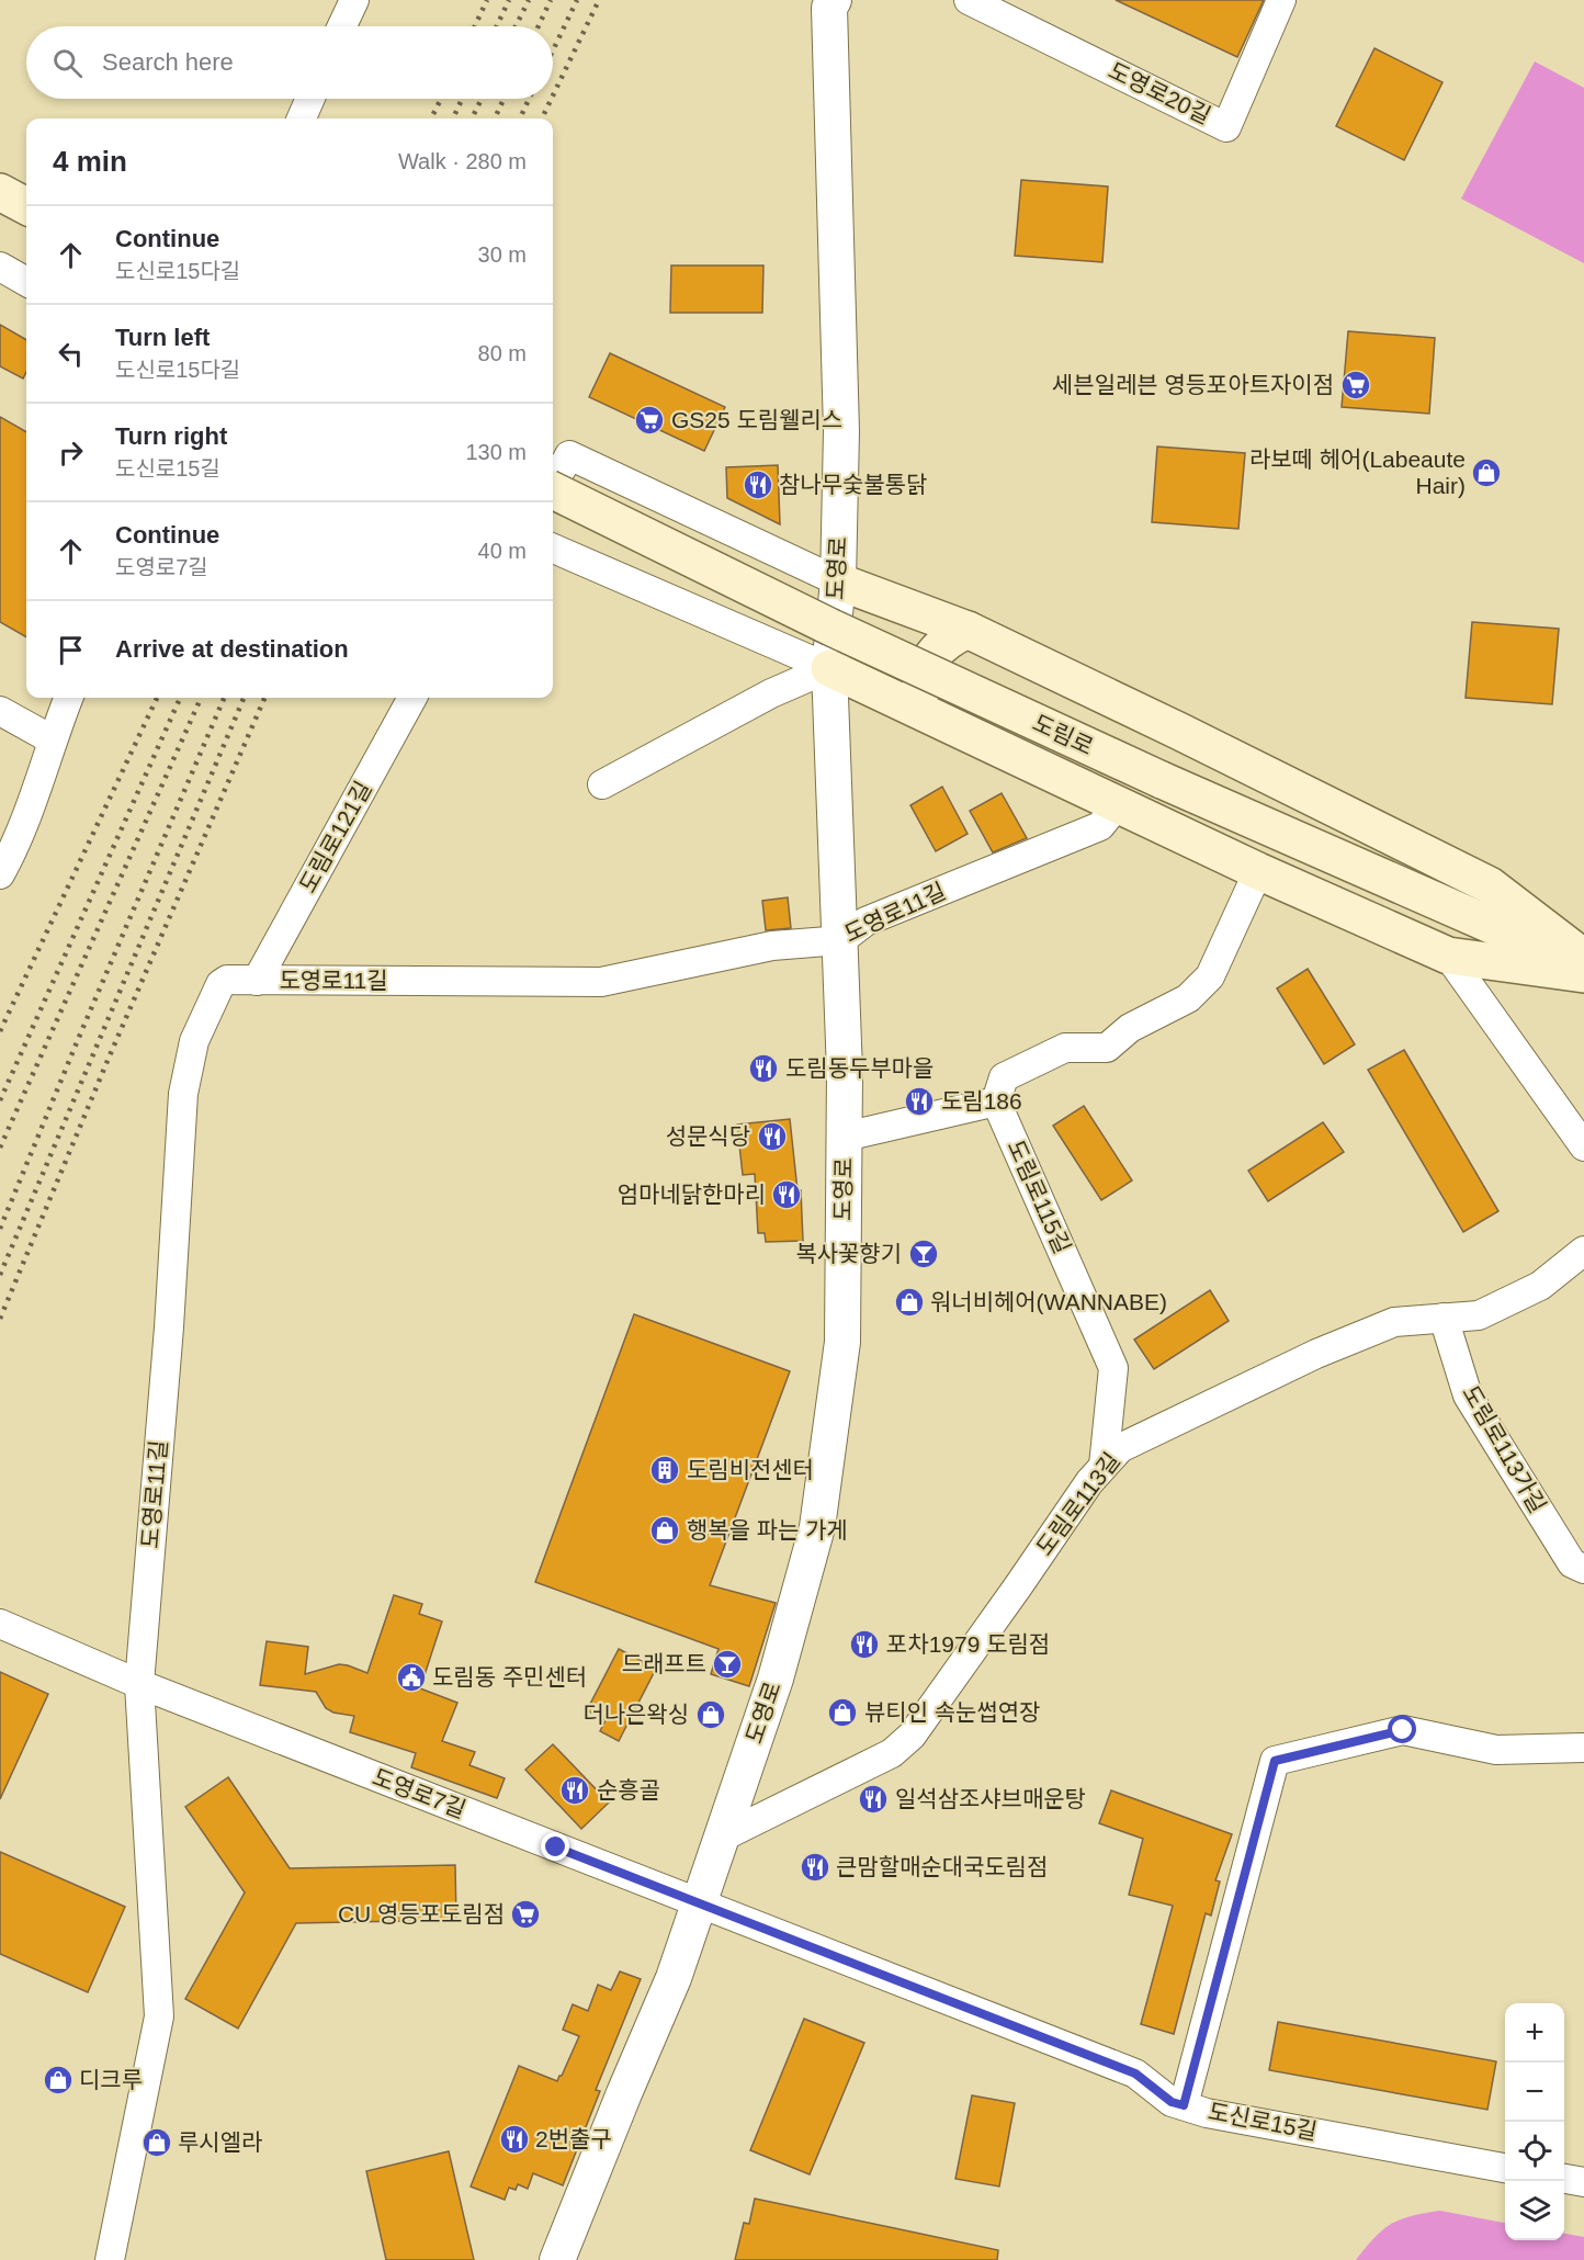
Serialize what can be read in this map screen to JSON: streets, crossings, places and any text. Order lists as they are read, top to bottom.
{
  "streets": {
    "main road": ["도림로"],
    "street": [
      "도영로20길",
      "도영로",
      "도림로121길",
      "도영로11길",
      "도림로115길",
      "도림로113가길",
      "도림로113길",
      "도영로7길",
      "도신로15길"
    ]
  },
  "crossings": [
    ["도영로", "도영로11길"],
    ["도영로", "도림로115길"],
    ["도영로", "도림로113길"],
    ["도영로", "도영로7길"],
    ["도영로", "도신로15길"],
    ["도림로121길", "도영로11길"],
    ["도영로11길", "도영로7길"],
    ["도림로115길", "도림로113길"],
    ["도림로113가길", "도림로113길"],
    ["도영로7길", "도신로15길"]
  ],
  "places": {
    "supermarket": ["세븐일레븐 영등포아트자이점", "GS25 도림웰리스", "CU 영등포도림점"],
    "shop": [
      "라보떼 헤어(Labeaute Hair)",
      "워너비헤어(WANNABE)",
      "행복을 파는 가게",
      "뷰티인 속눈썹연장",
      "더나은왁싱",
      "디크루",
      "루시엘라"
    ],
    "restaurant": [
      "참나무숯불통닭",
      "도림동두부마을",
      "도림186",
      "성문식당",
      "엄마네닭한마리",
      "포차1979 도림점",
      "순흥골",
      "일석삼조샤브매운탕",
      "큰맘할매순대국도림점",
      "2번출구"
    ],
    "bar": ["복사꽃향기", "드래프트"],
    "building": ["도림비전센터"],
    "public building": ["도림동 주민센터"]
  },
  "page": {
    "search": "Search here",
    "heading": ["4 min", "Walk · 280 m"],
    "list": [
      ["Continue", "도신로15다길", "30 m"],
      ["Turn left", "도신로15다길", "80 m"],
      ["Turn right", "도신로15길", "130 m"],
      ["Continue", "도영로7길", "40 m"],
      "Arrive at destination"
    ],
    "map_buttons": ["+", "−"]
  }
}
